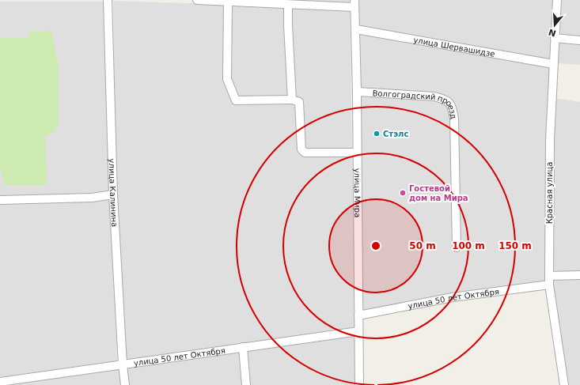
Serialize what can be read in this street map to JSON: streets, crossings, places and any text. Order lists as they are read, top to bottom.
{
  "streets": {
    "street": [
      "улица Шервашидзе",
      "Волгоградский проезд",
      "улица Мира",
      "улица Калинина",
      "Красная улица",
      "улица 50 лет Октября"
    ]
  },
  "crossings": [
    ["улица Шервашидзе", "улица Мира"],
    ["улица Шервашидзе", "Красная улица"],
    ["Волгоградский проезд", "улица Мира"],
    ["улица Мира", "улица 50 лет Октября"],
    ["улица Калинина", "улица 50 лет Октября"],
    ["Красная улица", "улица 50 лет Октября"]
  ],
  "places": ["Стэлс", "Гостевой дом на Мира"],
  "north": "bottom",
  "rings": ["50 m", "100 m", "150 m"]
}
